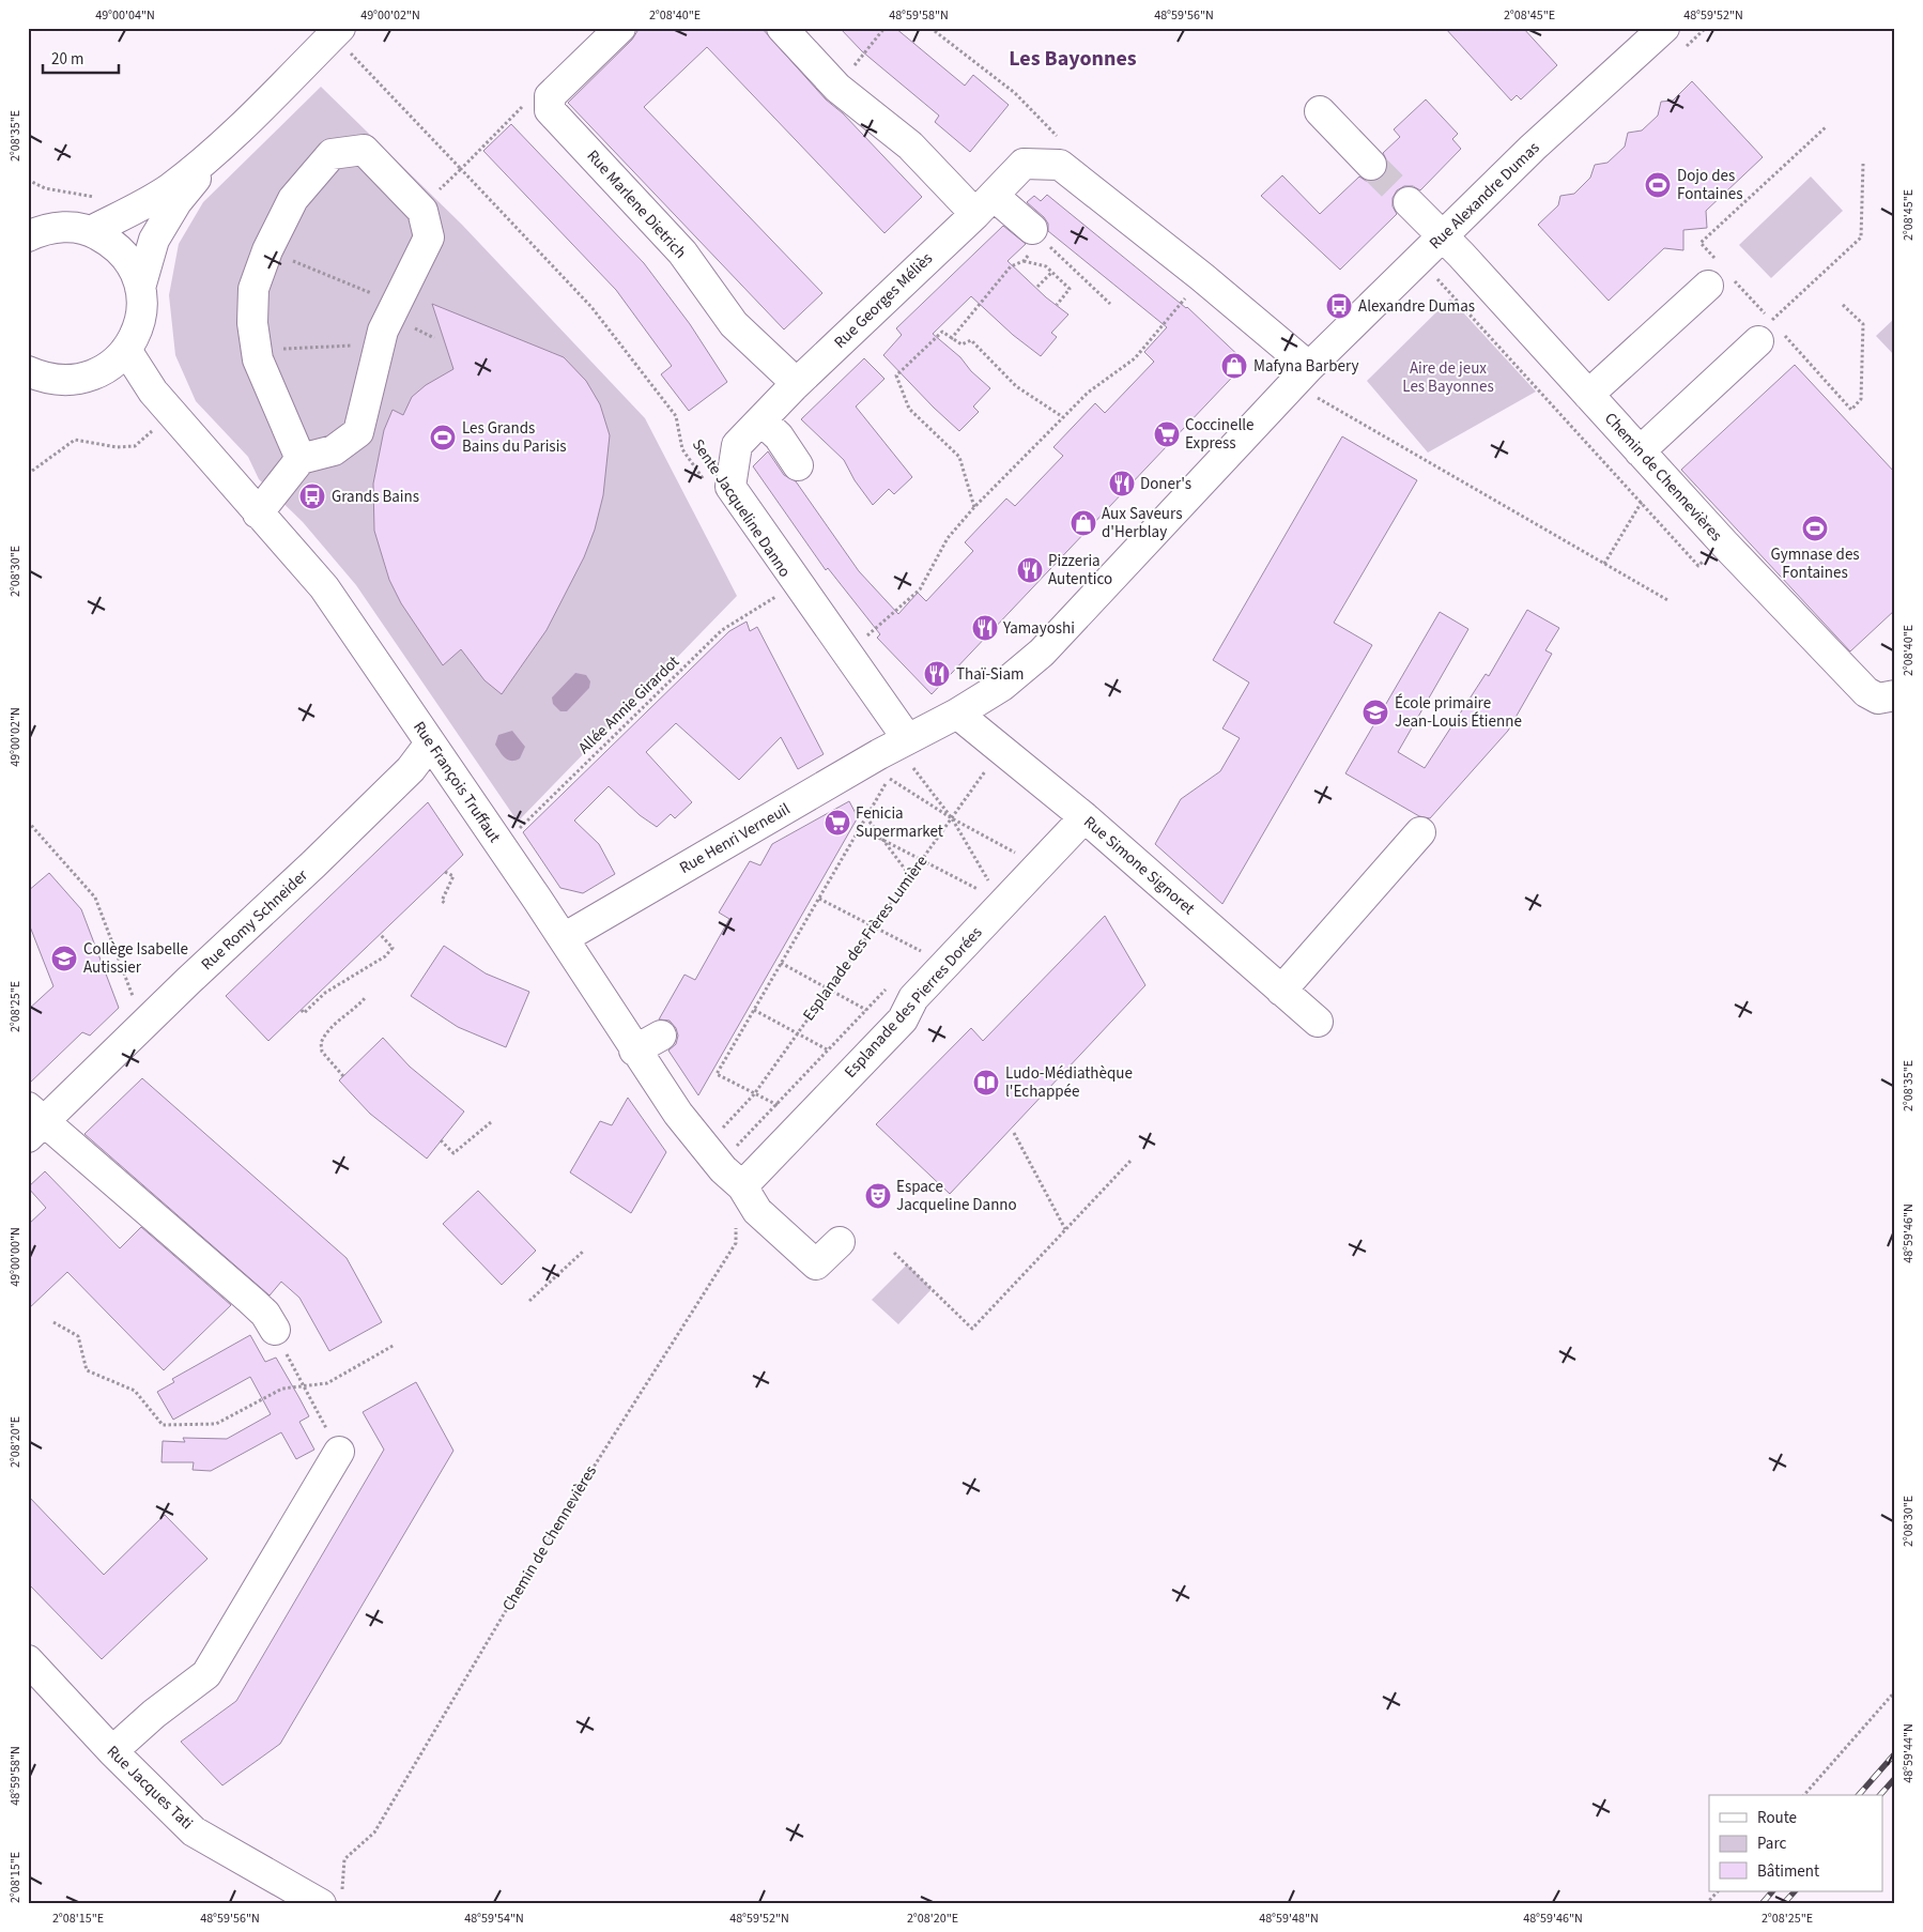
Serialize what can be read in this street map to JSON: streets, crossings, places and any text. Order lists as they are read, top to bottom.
{
  "streets": {
    "street": [
      "Rue Alexandre Dumas",
      "Rue Marlene Dietrich",
      "Rue Georges Méliès",
      "Chemin de Chennevières",
      "Rue François Truffaut",
      "Rue Henri Verneuil",
      "Rue Simone Signoret",
      "Rue Romy Schneider",
      "Esplanade des Pierres Dorées",
      "Rue Jacques Tati"
    ],
    "path": ["Sente Jacqueline Danno", "Allée Annie Girardot", "Esplanade des Frères Lumière"]
  },
  "crossings": [
    ["Rue Alexandre Dumas", "Chemin de Chennevières"],
    ["Rue Marlene Dietrich", "Rue Georges Méliès"],
    ["Rue Georges Méliès", "Rue Henri Verneuil"],
    ["Chemin de Chennevières", "Rue Jacques Tati"],
    ["Allée Annie Girardot", "Rue François Truffaut"],
    ["Rue François Truffaut", "Rue Henri Verneuil"],
    ["Rue François Truffaut", "Rue Romy Schneider"],
    ["Rue François Truffaut", "Esplanade des Pierres Dorées"],
    ["Rue Simone Signoret", "Esplanade des Frères Lumière"],
    ["Rue Simone Signoret", "Esplanade des Pierres Dorées"]
  ],
  "districts": ["Les Bayonnes"],
  "parks": ["Aire de jeux Les Bayonnes"],
  "places": {
    "sports": ["Dojo des Fontaines", "Les Grands Bains du Parisis", "Gymnase des Fontaines"],
    "bus stop": ["Alexandre Dumas", "Grands Bains"],
    "shop": ["Mafyna Barbery", "Aux Saveurs d'Herblay"],
    "supermarket": ["Coccinelle Express", "Fenicia Supermarket"],
    "restaurant": [
      "Doner's",
      "Pizzeria Autentico",
      "Yamayoshi",
      "Thaï-Siam"
    ],
    "school or university": ["École primaire Jean-Louis Étienne", "Collège Isabelle Autissier"],
    "library": ["Ludo-Médiathèque l'Echappée"],
    "theatre": ["Espace Jacqueline Danno"]
  },
  "legend": ["Route", "Parc", "Bâtiment"],
  "scale_bar": "20 m",
  "coordinates": [
    "49°00'04\"N",
    "49°00'02\"N",
    "2°08'40\"E",
    "48°59'58\"N",
    "48°59'56\"N",
    "2°08'45\"E",
    "48°59'52\"N",
    "2°08'35\"E",
    "2°08'30\"E",
    "2°08'25\"E",
    "48°59'46\"N",
    "49°00'00\"N",
    "2°08'20\"E",
    "48°59'44\"N",
    "2°08'15\"E",
    "48°59'54\"N",
    "48°59'48\"N"
  ]
}
